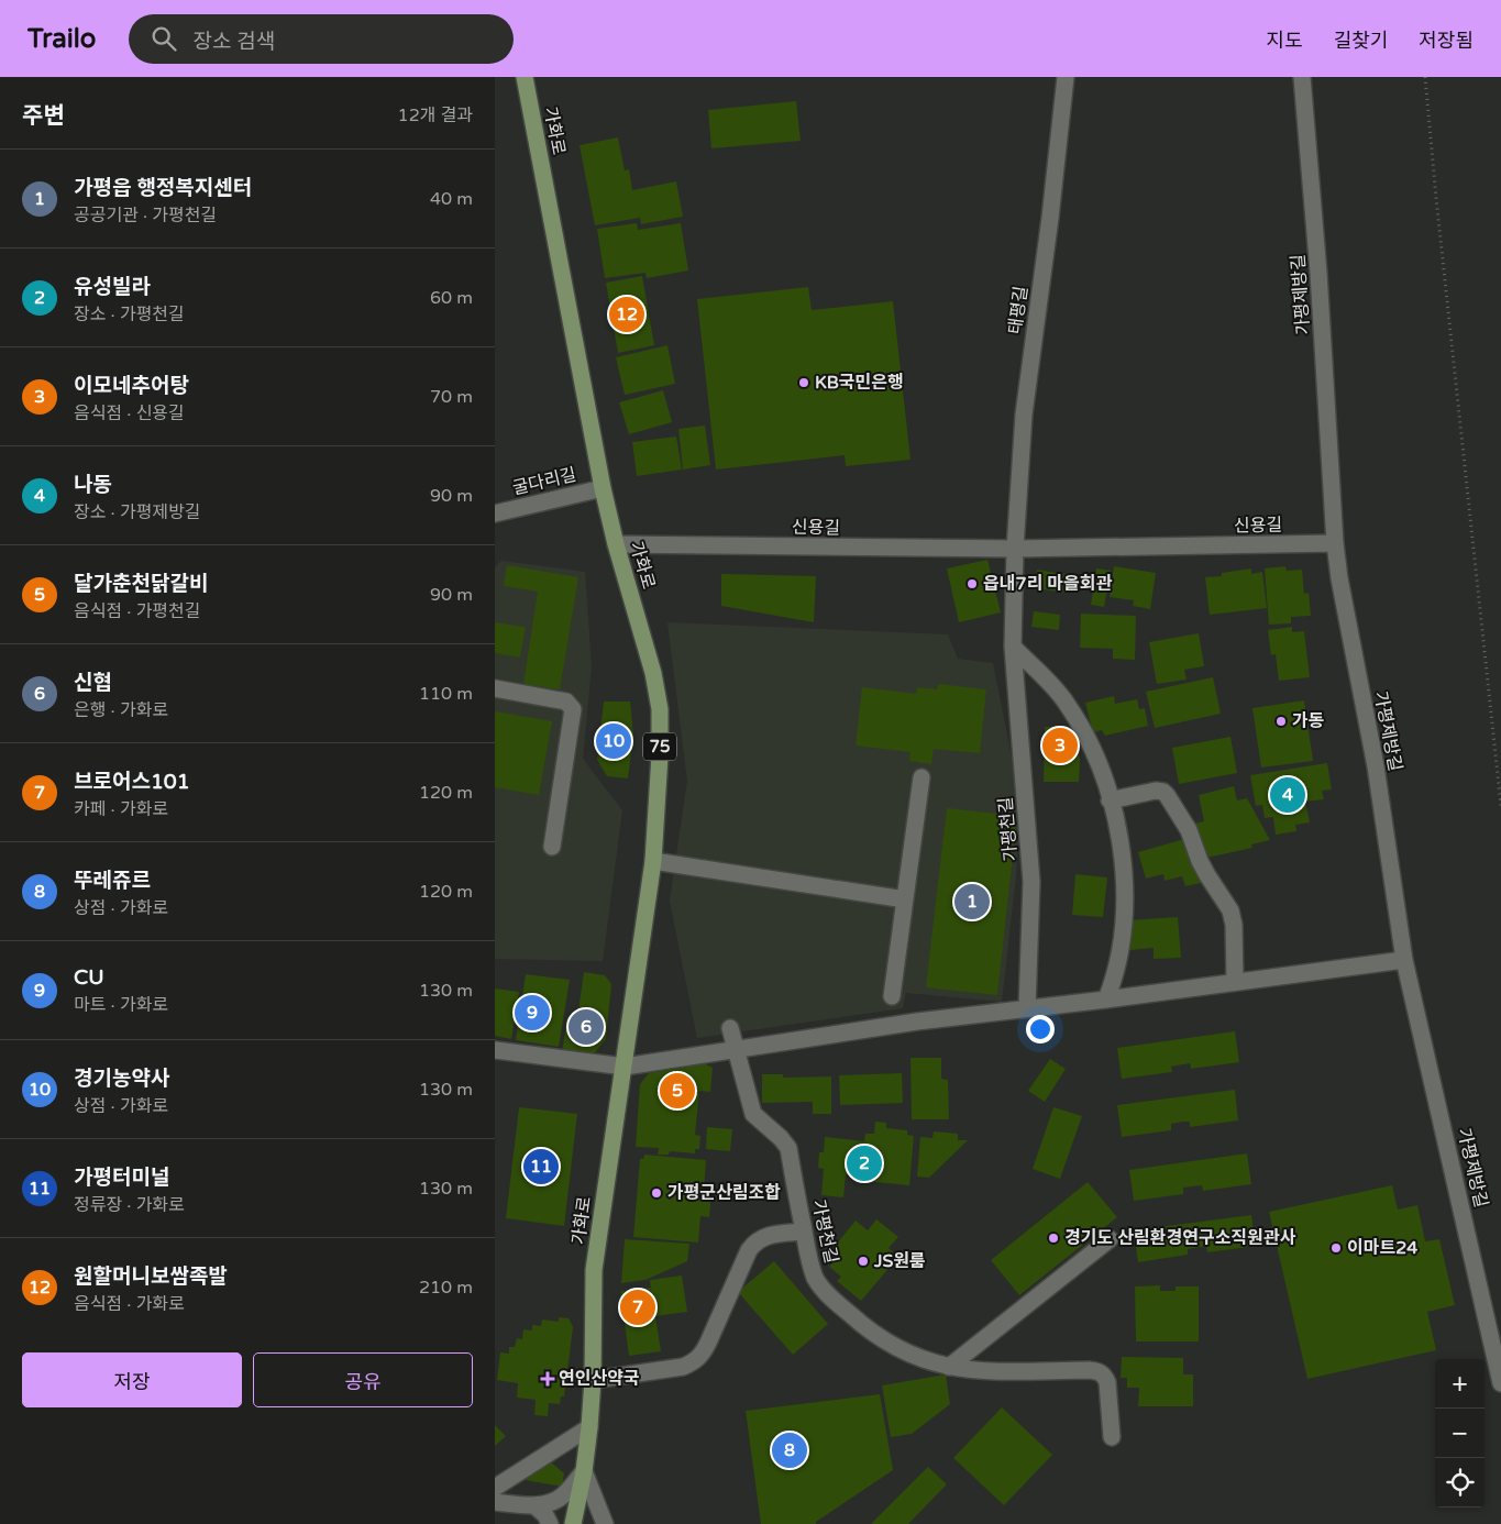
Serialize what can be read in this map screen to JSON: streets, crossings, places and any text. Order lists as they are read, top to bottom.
{
  "streets": {
    "main road": ["가화로", "75"],
    "street": [
      "가평제방길",
      "태평길",
      "굴다리길",
      "신용길",
      "가평천길"
    ]
  },
  "crossings": [
    ["가화로", "굴다리길"],
    ["가화로", "신용길"],
    ["가평제방길", "신용길"],
    ["태평길", "신용길"]
  ],
  "places": {
    "other": [
      "KB국민은행",
      "읍내7리 마을회관",
      "가동",
      "가평군산림조합",
      "경기도 산림환경연구소직원관사",
      "이마트24",
      "JS원룸"
    ],
    "health": ["연인산약국"]
  },
  "page": {
    "header": "Trailo",
    "search": "장소 검색",
    "nav": ["지도", "길찾기", "저장됨"],
    "heading": ["주변", "12개 결과"],
    "list": [
      {
        "mark": "1",
        "name": "가평읍 행정복지센터",
        "note": "공공기관 · 가평천길",
        "value": "40 m"
      },
      {
        "mark": "2",
        "name": "유성빌라",
        "note": "장소 · 가평천길",
        "value": "60 m"
      },
      {
        "mark": "3",
        "name": "이모네추어탕",
        "note": "음식점 · 신용길",
        "value": "70 m"
      },
      {
        "mark": "4",
        "name": "나동",
        "note": "장소 · 가평제방길",
        "value": "90 m"
      },
      {
        "mark": "5",
        "name": "달가춘천닭갈비",
        "note": "음식점 · 가평천길",
        "value": "90 m"
      },
      {
        "mark": "6",
        "name": "신협",
        "note": "은행 · 가화로",
        "value": "110 m"
      },
      {
        "mark": "7",
        "name": "브로어스101",
        "note": "카페 · 가화로",
        "value": "120 m"
      },
      {
        "mark": "8",
        "name": "뚜레쥬르",
        "note": "상점 · 가화로",
        "value": "120 m"
      },
      {
        "mark": "9",
        "name": "CU",
        "note": "마트 · 가화로",
        "value": "130 m"
      },
      {
        "mark": "10",
        "name": "경기농약사",
        "note": "상점 · 가화로",
        "value": "130 m"
      },
      {
        "mark": "11",
        "name": "가평터미널",
        "note": "정류장 · 가화로",
        "value": "130 m"
      },
      {
        "mark": "12",
        "name": "원할머니보쌈족발",
        "note": "음식점 · 가화로",
        "value": "210 m"
      }
    ],
    "pins": [
      "12",
      "10",
      "3",
      "4",
      "1",
      "9",
      "6",
      "5",
      "2",
      "11",
      "7",
      "8"
    ],
    "buttons": ["저장", "공유"],
    "map_buttons": ["+", "−"]
  }
}
